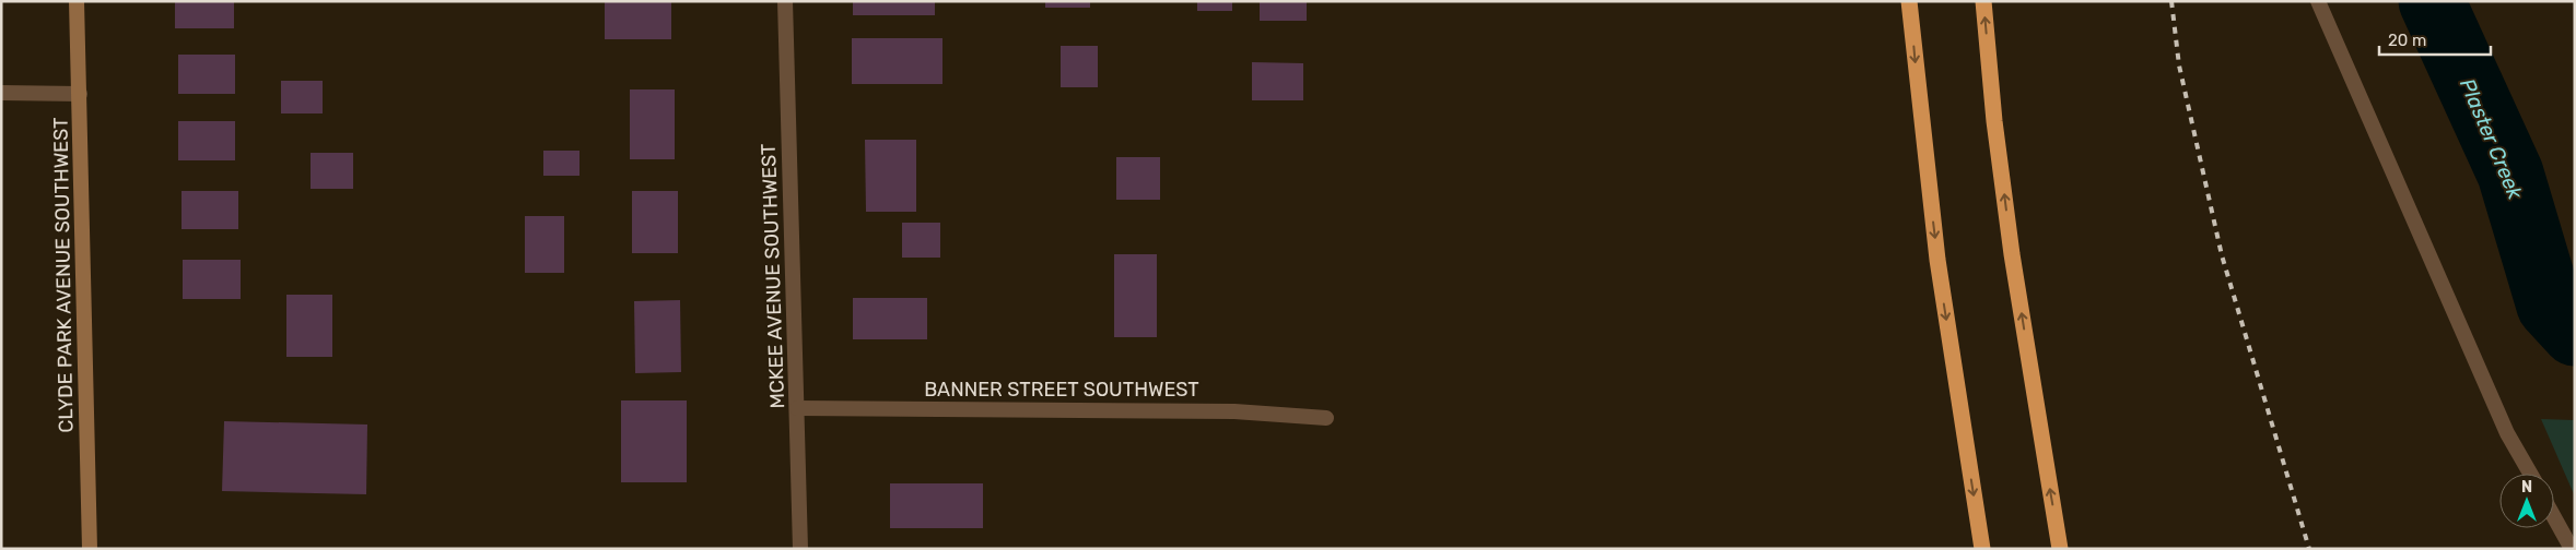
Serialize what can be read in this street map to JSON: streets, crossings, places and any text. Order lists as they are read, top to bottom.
{
  "streets": {
    "main road": ["CLYDE PARK AVENUE SOUTHWEST"],
    "street": ["MCKEE AVENUE SOUTHWEST", "BANNER STREET SOUTHWEST"]
  },
  "crossings": [
    ["MCKEE AVENUE SOUTHWEST", "BANNER STREET SOUTHWEST"]
  ],
  "water": ["Plaster Creek"],
  "scale_bar": "20 m",
  "north": "top"
}
